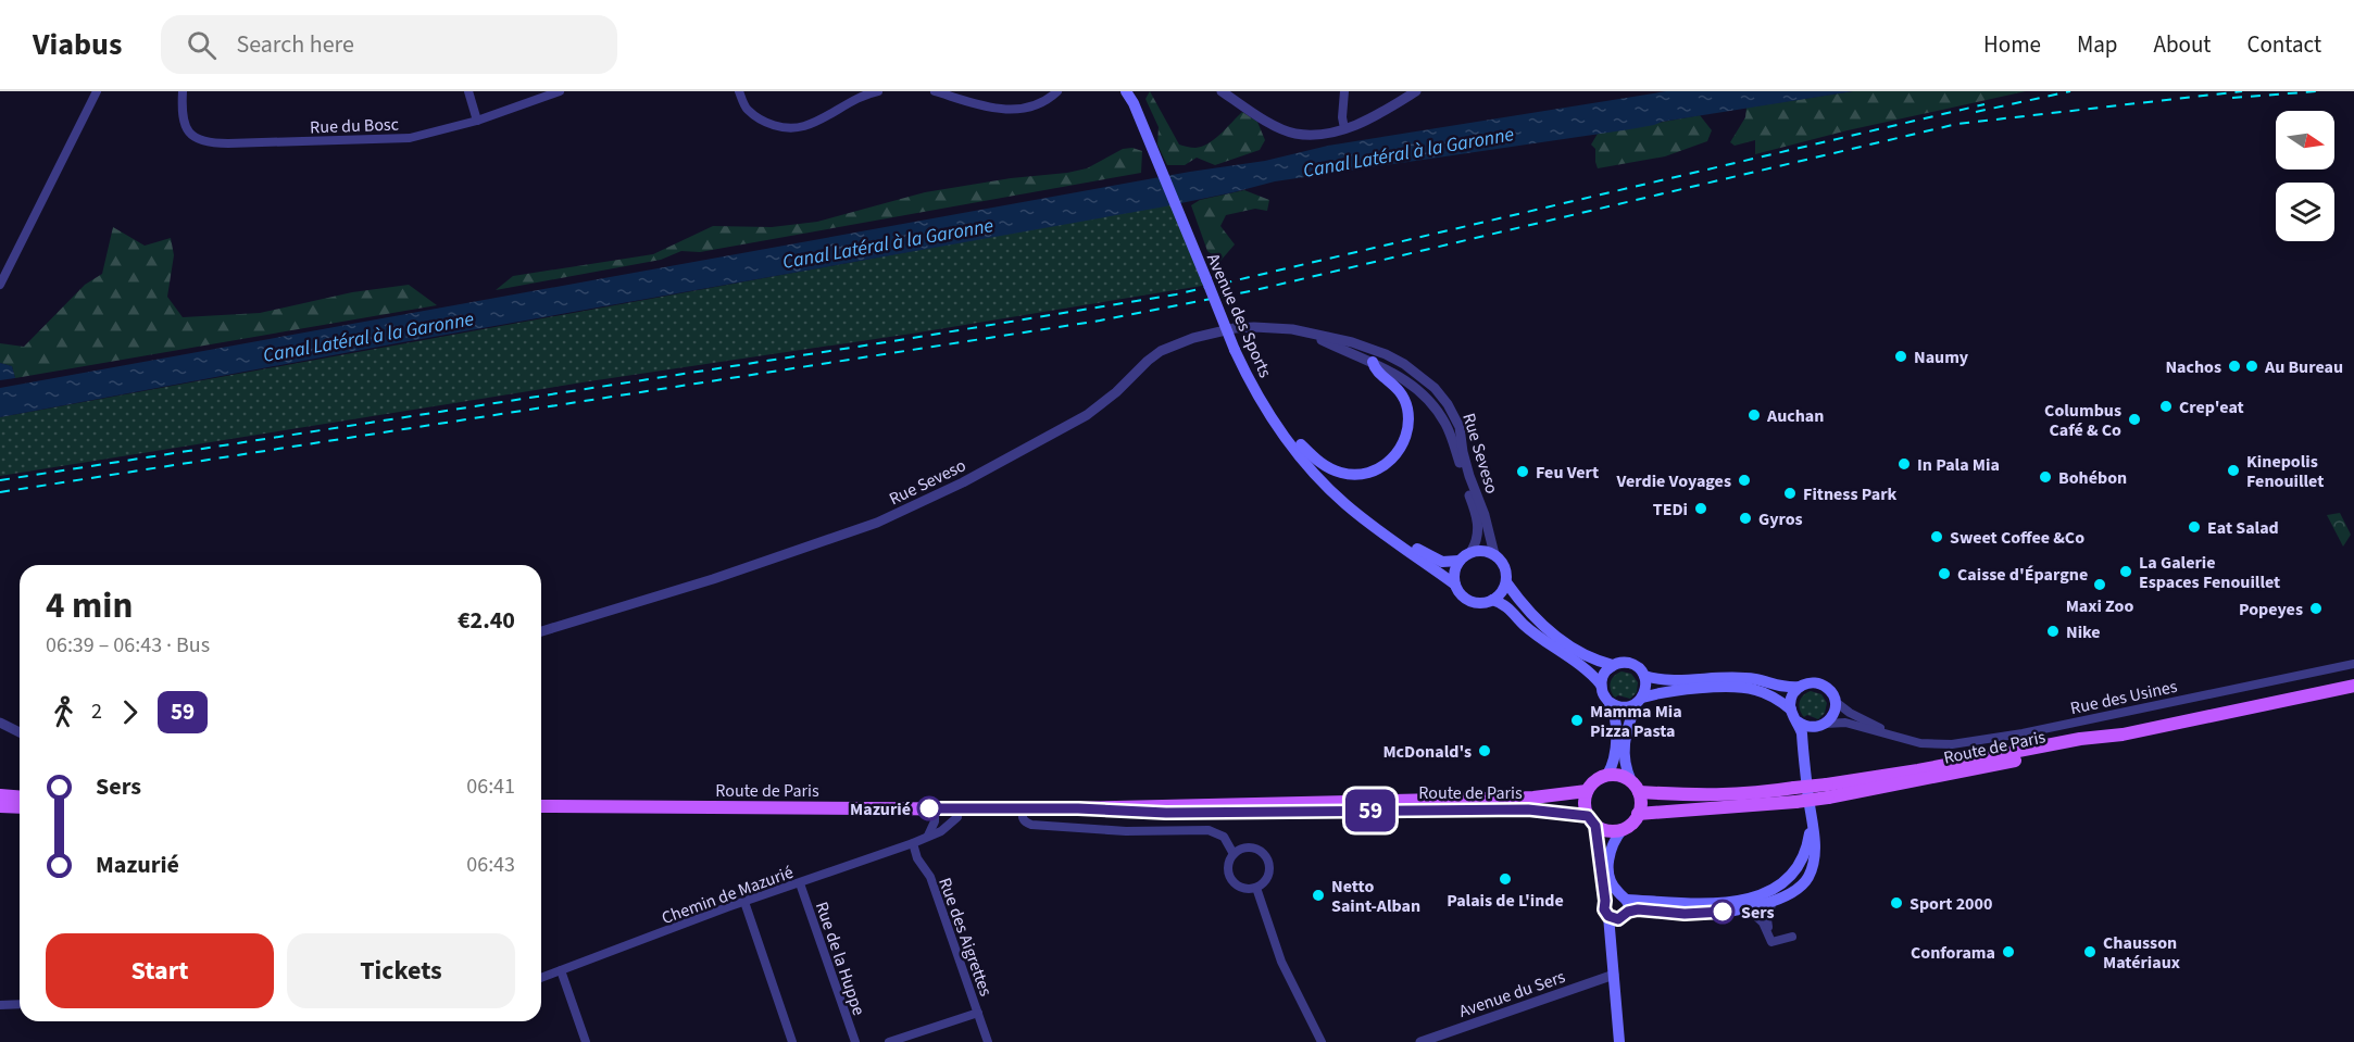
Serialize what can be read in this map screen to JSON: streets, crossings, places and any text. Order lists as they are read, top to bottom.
{
  "streets": {
    "main road": ["Avenue des Sports", "Route de Paris"],
    "street": [
      "Rue du Bosc",
      "Rue Seveso",
      "Rue des Usines",
      "Chemin de Mazurié",
      "Rue des Aigrettes",
      "Rue de la Huppe",
      "Avenue du Sers"
    ]
  },
  "crossings": [
    ["Avenue des Sports", "Rue Seveso"],
    ["Route de Paris", "Chemin de Mazurié"],
    ["Chemin de Mazurié", "Rue des Aigrettes"],
    ["Chemin de Mazurié", "Rue de la Huppe"]
  ],
  "water": ["Canal Latéral à la Garonne"],
  "places": [
    "Naumy",
    "Nachos",
    "Au Bureau",
    "Crep'eat",
    "Auchan",
    "Columbus Café & Co",
    "In Pala Mia",
    "Kinepolis Fenouillet",
    "Feu Vert",
    "Bohébon",
    "Verdie Voyages",
    "Fitness Park",
    "TEDi",
    "Gyros",
    "Eat Salad",
    "Sweet Coffee &Co",
    "La Galerie Espaces Fenouillet",
    "Caisse d'Épargne",
    "Maxi Zoo",
    "Popeyes",
    "Nike",
    "Mamma Mia Pizza Pasta",
    "McDonald's",
    "Mazurié",
    "Palais de L'inde",
    "Netto Saint-Alban",
    "Sport 2000",
    "Sers",
    "Conforama",
    "Chausson Matériaux"
  ],
  "lines": ["bus line 59"],
  "north": "right",
  "page": {
    "header": "Viabus",
    "search": "Search here",
    "nav": [
      "Home",
      "Map",
      "About",
      "Contact"
    ],
    "on_map": "59",
    "heading": ["4 min", "06:39 – 06:43 · Bus", "€2.40"],
    "legs": ["2", "59"],
    "list": [
      {
        "name": "Sers",
        "value": "06:41"
      },
      {
        "name": "Mazurié",
        "value": "06:43"
      }
    ],
    "buttons": ["Start", "Tickets"]
  }
}
